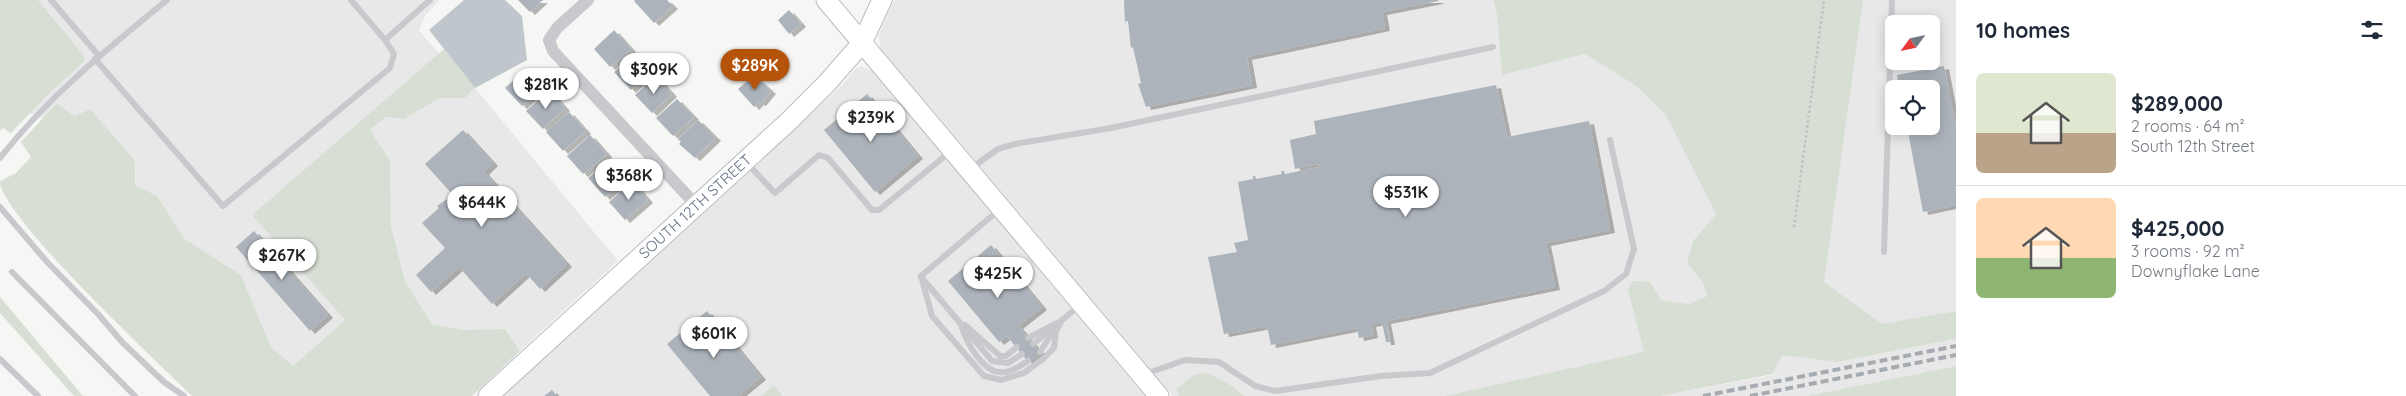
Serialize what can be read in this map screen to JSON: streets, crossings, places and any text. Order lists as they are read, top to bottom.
{
  "streets": {
    "street": ["SOUTH 12TH STREET"]
  },
  "north": "bottom left",
  "page": {
    "heading": "10 homes",
    "price": [
      "$289K",
      "$309K",
      "$281K",
      "$239K",
      "$368K",
      "$531K",
      "$644K",
      "$267K",
      "$425K",
      "$601K"
    ],
    "list": [
      {
        "name": "$289,000",
        "note": "2 rooms · 64 m² · South 12th Street"
      },
      {
        "name": "$425,000",
        "note": "3 rooms · 92 m² · Downyflake Lane"
      }
    ]
  }
}
